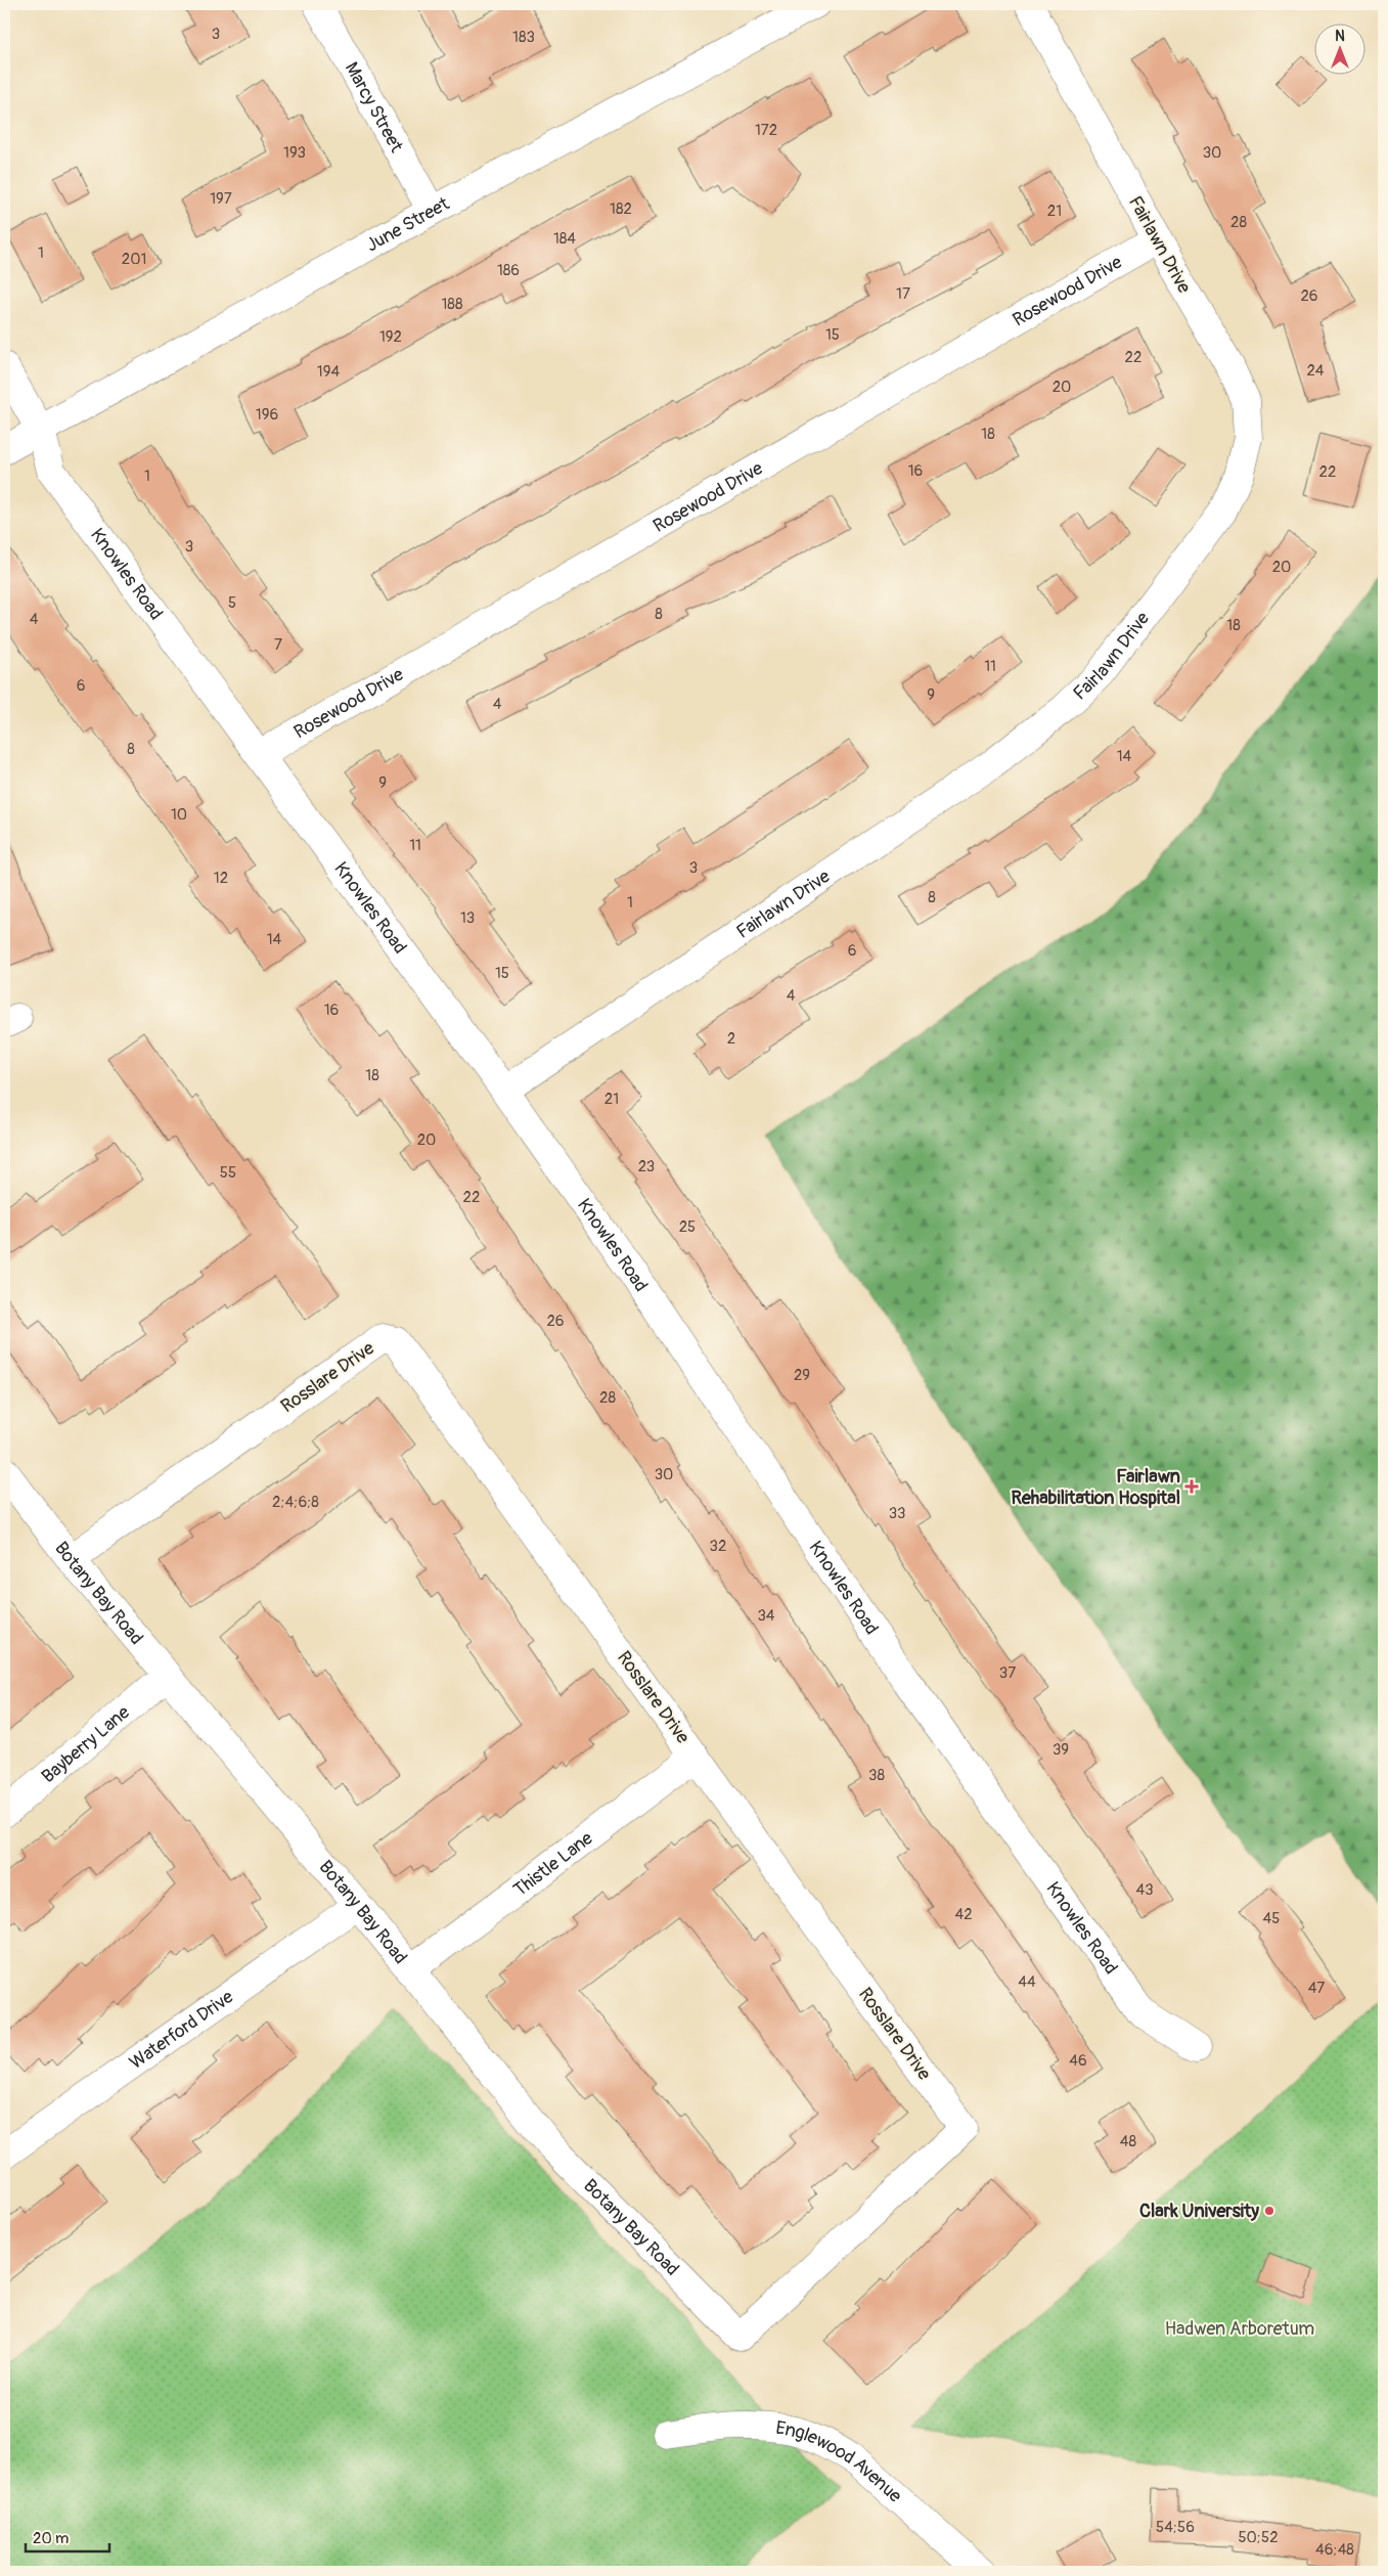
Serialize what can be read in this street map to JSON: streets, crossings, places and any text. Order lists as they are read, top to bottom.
{
  "streets": {
    "street": [
      "Marcy Street",
      "June Street",
      "Fairlawn Drive",
      "Rosewood Drive",
      "Knowles Road",
      "Rosslare Drive",
      "Botany Bay Road",
      "Bayberry Lane",
      "Thistle Lane",
      "Waterford Drive",
      "Englewood Avenue"
    ]
  },
  "crossings": [
    ["Marcy Street", "June Street"],
    ["June Street", "Knowles Road"],
    ["Fairlawn Drive", "Rosewood Drive"],
    ["Fairlawn Drive", "Knowles Road"],
    ["Rosewood Drive", "Knowles Road"],
    ["Rosslare Drive", "Botany Bay Road"],
    ["Rosslare Drive", "Thistle Lane"],
    ["Botany Bay Road", "Bayberry Lane"],
    ["Botany Bay Road", "Thistle Lane"],
    ["Botany Bay Road", "Waterford Drive"]
  ],
  "parks": ["Hadwen Arboretum"],
  "places": {
    "health": ["Fairlawn Rehabilitation Hospital"],
    "other": ["Clark University"]
  },
  "house_numbers": [
    "3",
    "183",
    "172",
    "193",
    "30",
    "197",
    "182",
    "21",
    "28",
    "184",
    "1",
    "201",
    "186",
    "17",
    "26",
    "188",
    "15",
    "192",
    "22",
    "24",
    "194",
    "20",
    "196",
    "18",
    "16",
    "22",
    "1",
    "3",
    "20",
    "5",
    "8",
    "4",
    "18",
    "7",
    "11",
    "6",
    "9",
    "4",
    "8",
    "14",
    "9",
    "10",
    "11",
    "3",
    "12",
    "8",
    "1",
    "13",
    "14",
    "6",
    "15",
    "4",
    "16",
    "2",
    "18",
    "21",
    "20",
    "23",
    "55",
    "22",
    "25",
    "26",
    "29",
    "28",
    "30",
    "2;4;6;8",
    "33",
    "32",
    "34",
    "37",
    "39",
    "38",
    "43",
    "42",
    "45",
    "44",
    "47",
    "46",
    "48",
    "54;56",
    "50;52",
    "46;48"
  ],
  "scale_bar": "20 m",
  "north": "top"
}
